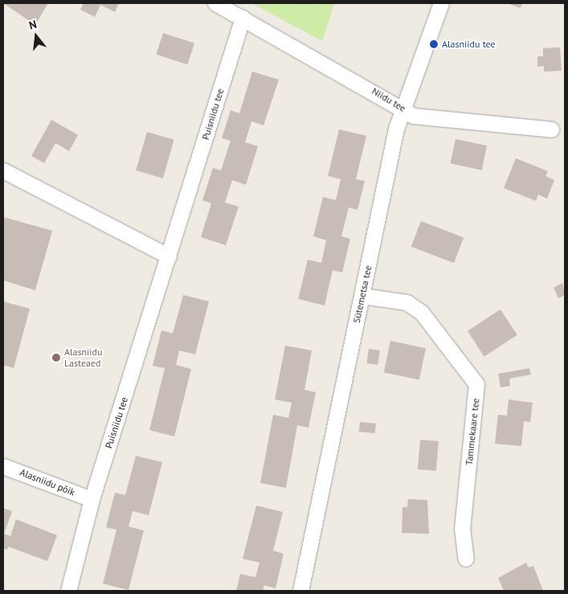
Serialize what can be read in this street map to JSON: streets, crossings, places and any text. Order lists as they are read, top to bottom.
{
  "streets": {
    "street": [
      "Niidu tee",
      "Puisniidu tee",
      "Sütemetsa tee",
      "Tammekaare tee",
      "Alasniidu põik"
    ]
  },
  "crossings": [
    ["Niidu tee", "Puisniidu tee"],
    ["Niidu tee", "Sütemetsa tee"],
    ["Puisniidu tee", "Alasniidu põik"],
    ["Sütemetsa tee", "Tammekaare tee"]
  ],
  "places": ["Alasniidu tee", "Alasniidu Lasteaed"],
  "north": "top"
}
